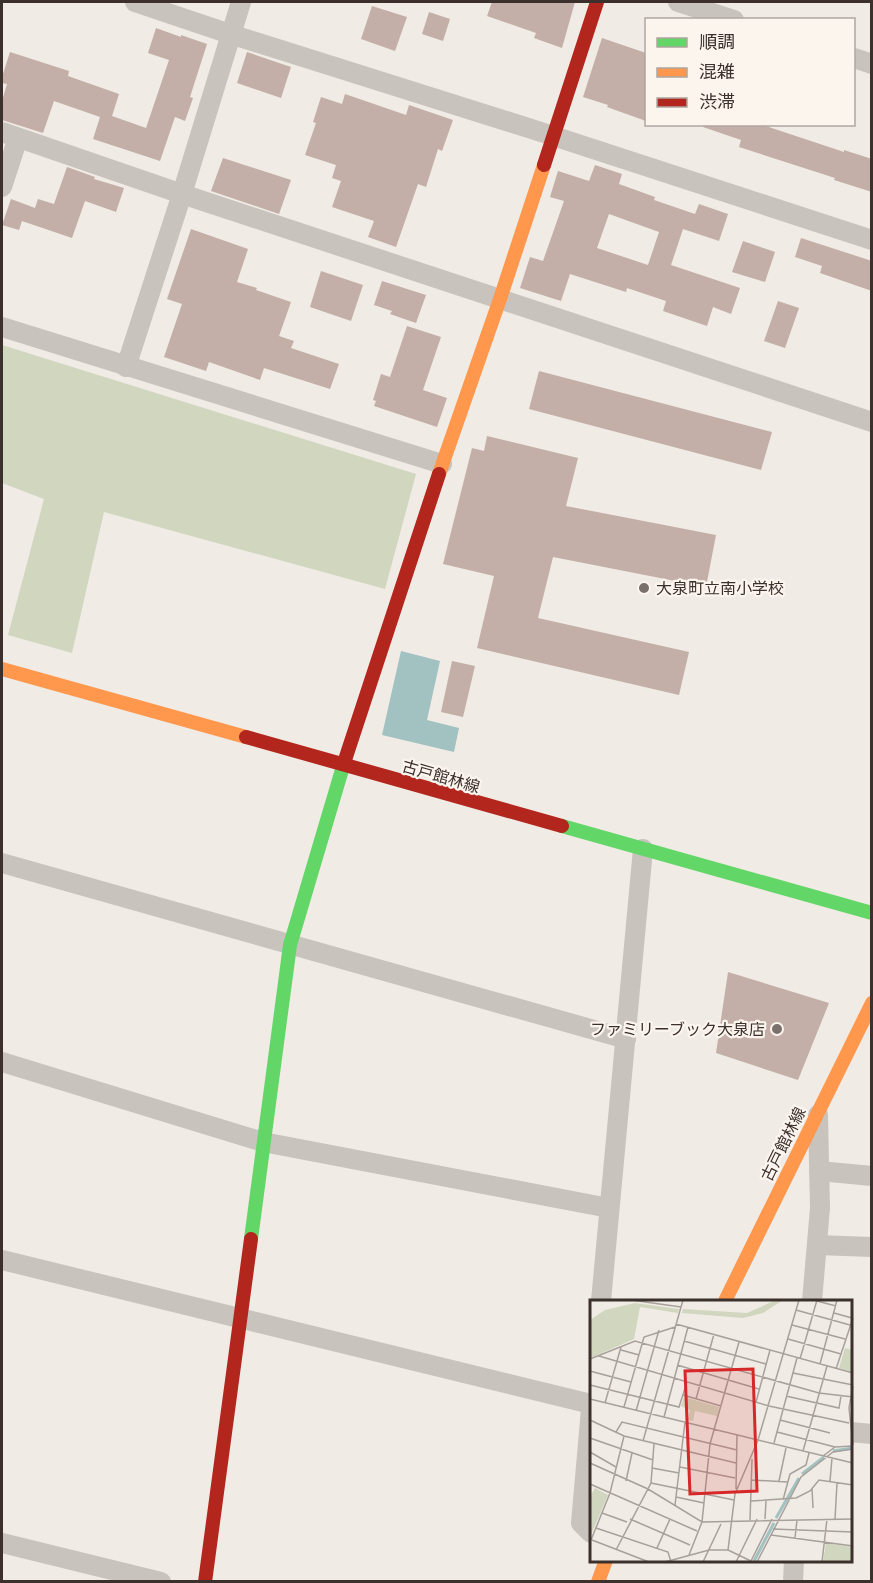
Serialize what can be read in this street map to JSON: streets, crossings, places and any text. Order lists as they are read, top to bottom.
{
  "streets": {
    "street": ["古戸館林線"]
  },
  "places": ["大泉町立南小学校", "ファミリーブック大泉店"],
  "legend": ["順調", "混雑", "渋滞"]
}
